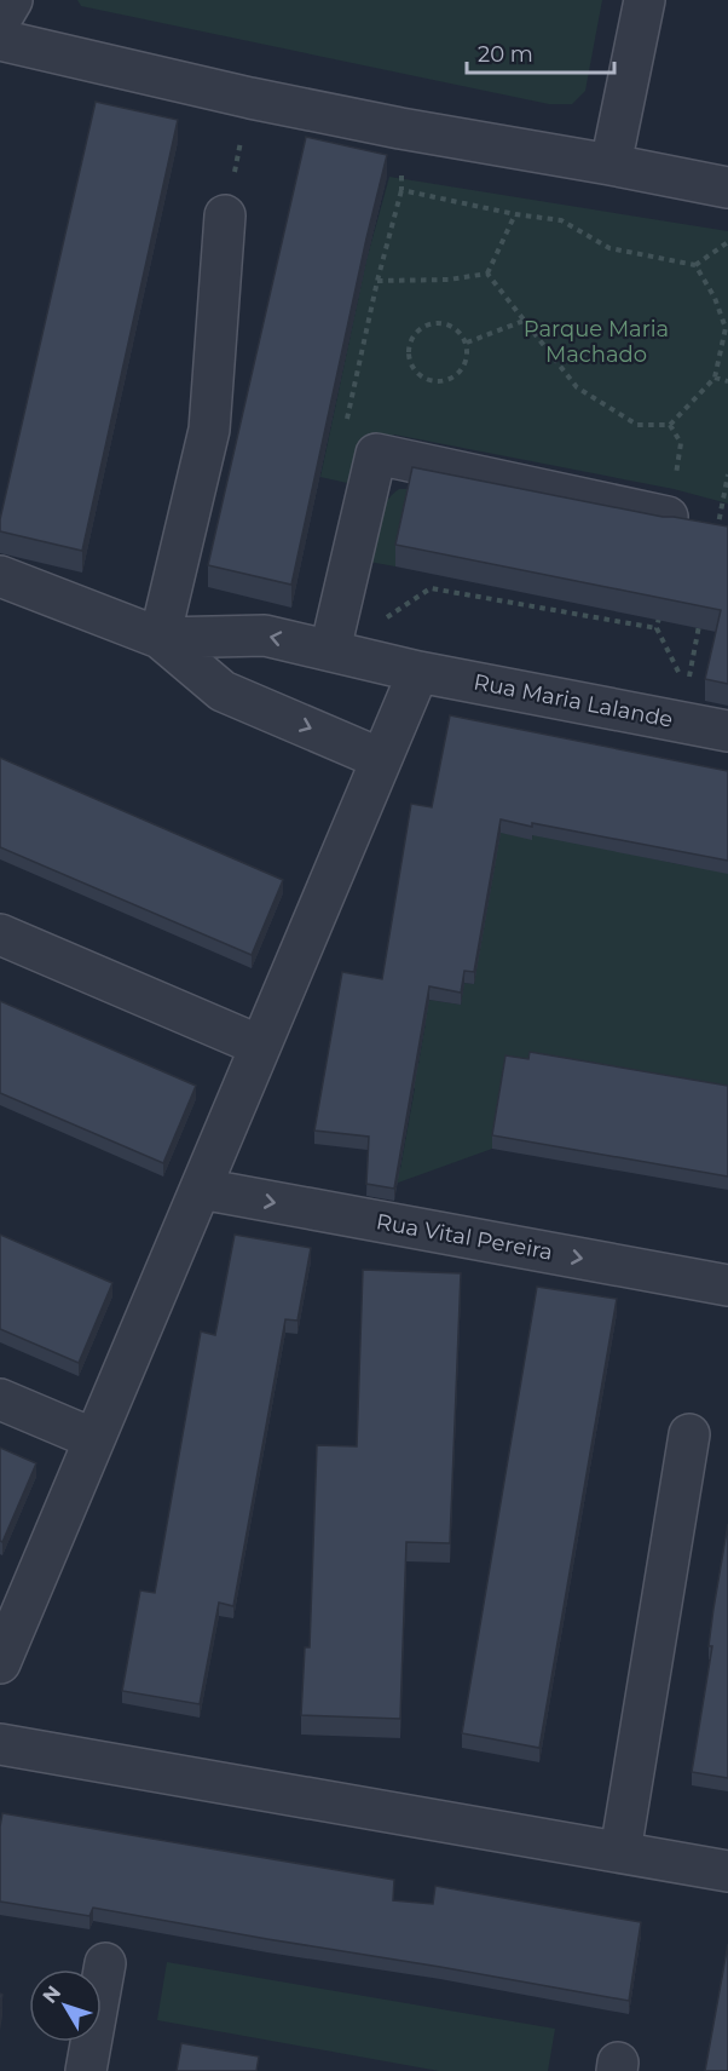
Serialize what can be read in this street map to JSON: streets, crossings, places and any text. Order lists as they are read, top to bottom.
{
  "streets": {
    "street": ["Rua Maria Lalande", "Rua Vital Pereira"]
  },
  "one_way": ["Rua Vital Pereira"],
  "parks": ["Parque Maria Machado"],
  "scale_bar": "20 m",
  "north": "top left"
}
